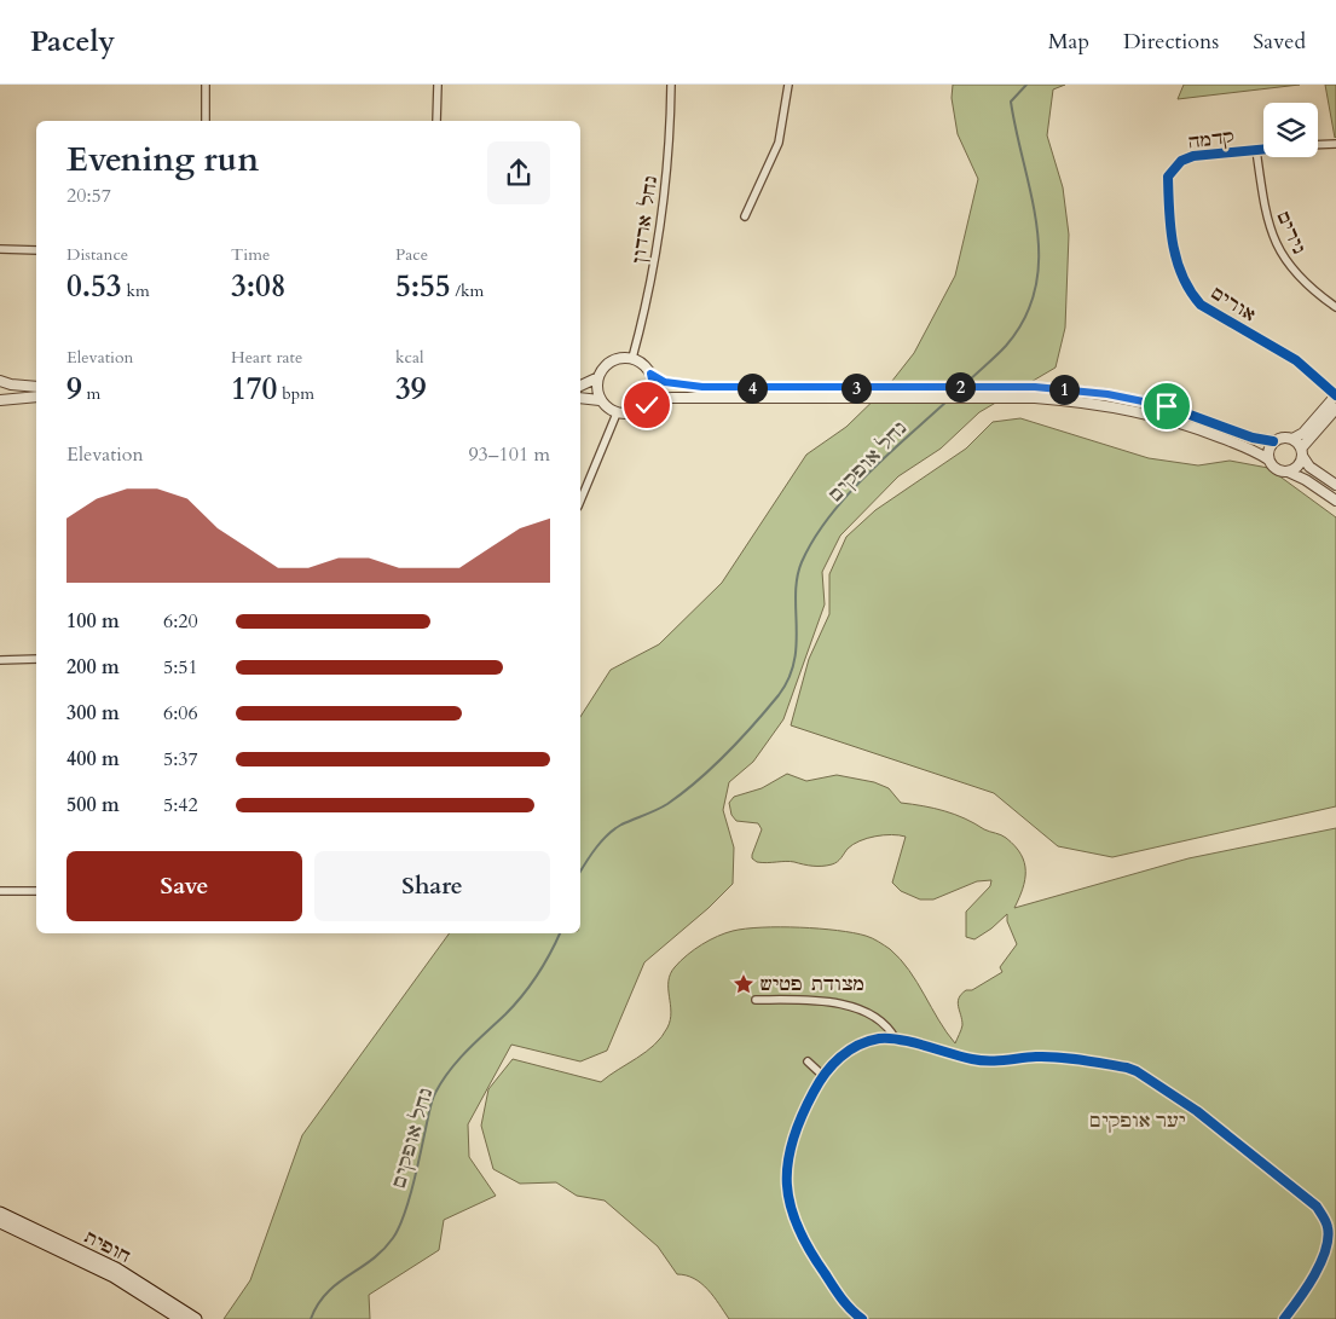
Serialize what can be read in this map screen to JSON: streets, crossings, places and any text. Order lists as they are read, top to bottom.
{
  "streets": {
    "main road": ["חופית"],
    "street": [
      "קדמה",
      "נחל ארדון",
      "נירים",
      "אורים"
    ]
  },
  "crossings": [
    ["קדמה", "נירים"],
    ["קדמה", "אורים"]
  ],
  "water": ["נחל אופקים"],
  "parks": ["יער אופקים"],
  "places": {
    "place": ["מצודת פטיש"]
  },
  "page": {
    "header": "Pacely",
    "nav": ["Map", "Directions", "Saved"],
    "heading": ["Evening run", "20:57"],
    "stats": [
      ["Distance", "0.53 km"],
      ["Time", "3:08"],
      ["Pace", "5:55 /km"],
      ["Elevation", "9 m"],
      ["Heart rate", "170 bpm"],
      ["kcal", "39"]
    ],
    "pins": [
      "2",
      "3",
      "4",
      "1"
    ],
    "chart": ["Elevation", "93–101 m"],
    "list": [
      {
        "name": "100 m",
        "note": "6:20"
      },
      {
        "name": "200 m",
        "note": "5:51"
      },
      {
        "name": "300 m",
        "note": "6:06"
      },
      {
        "name": "400 m",
        "note": "5:37"
      },
      {
        "name": "500 m",
        "note": "5:42"
      }
    ],
    "buttons": ["Save", "Share"]
  }
}
